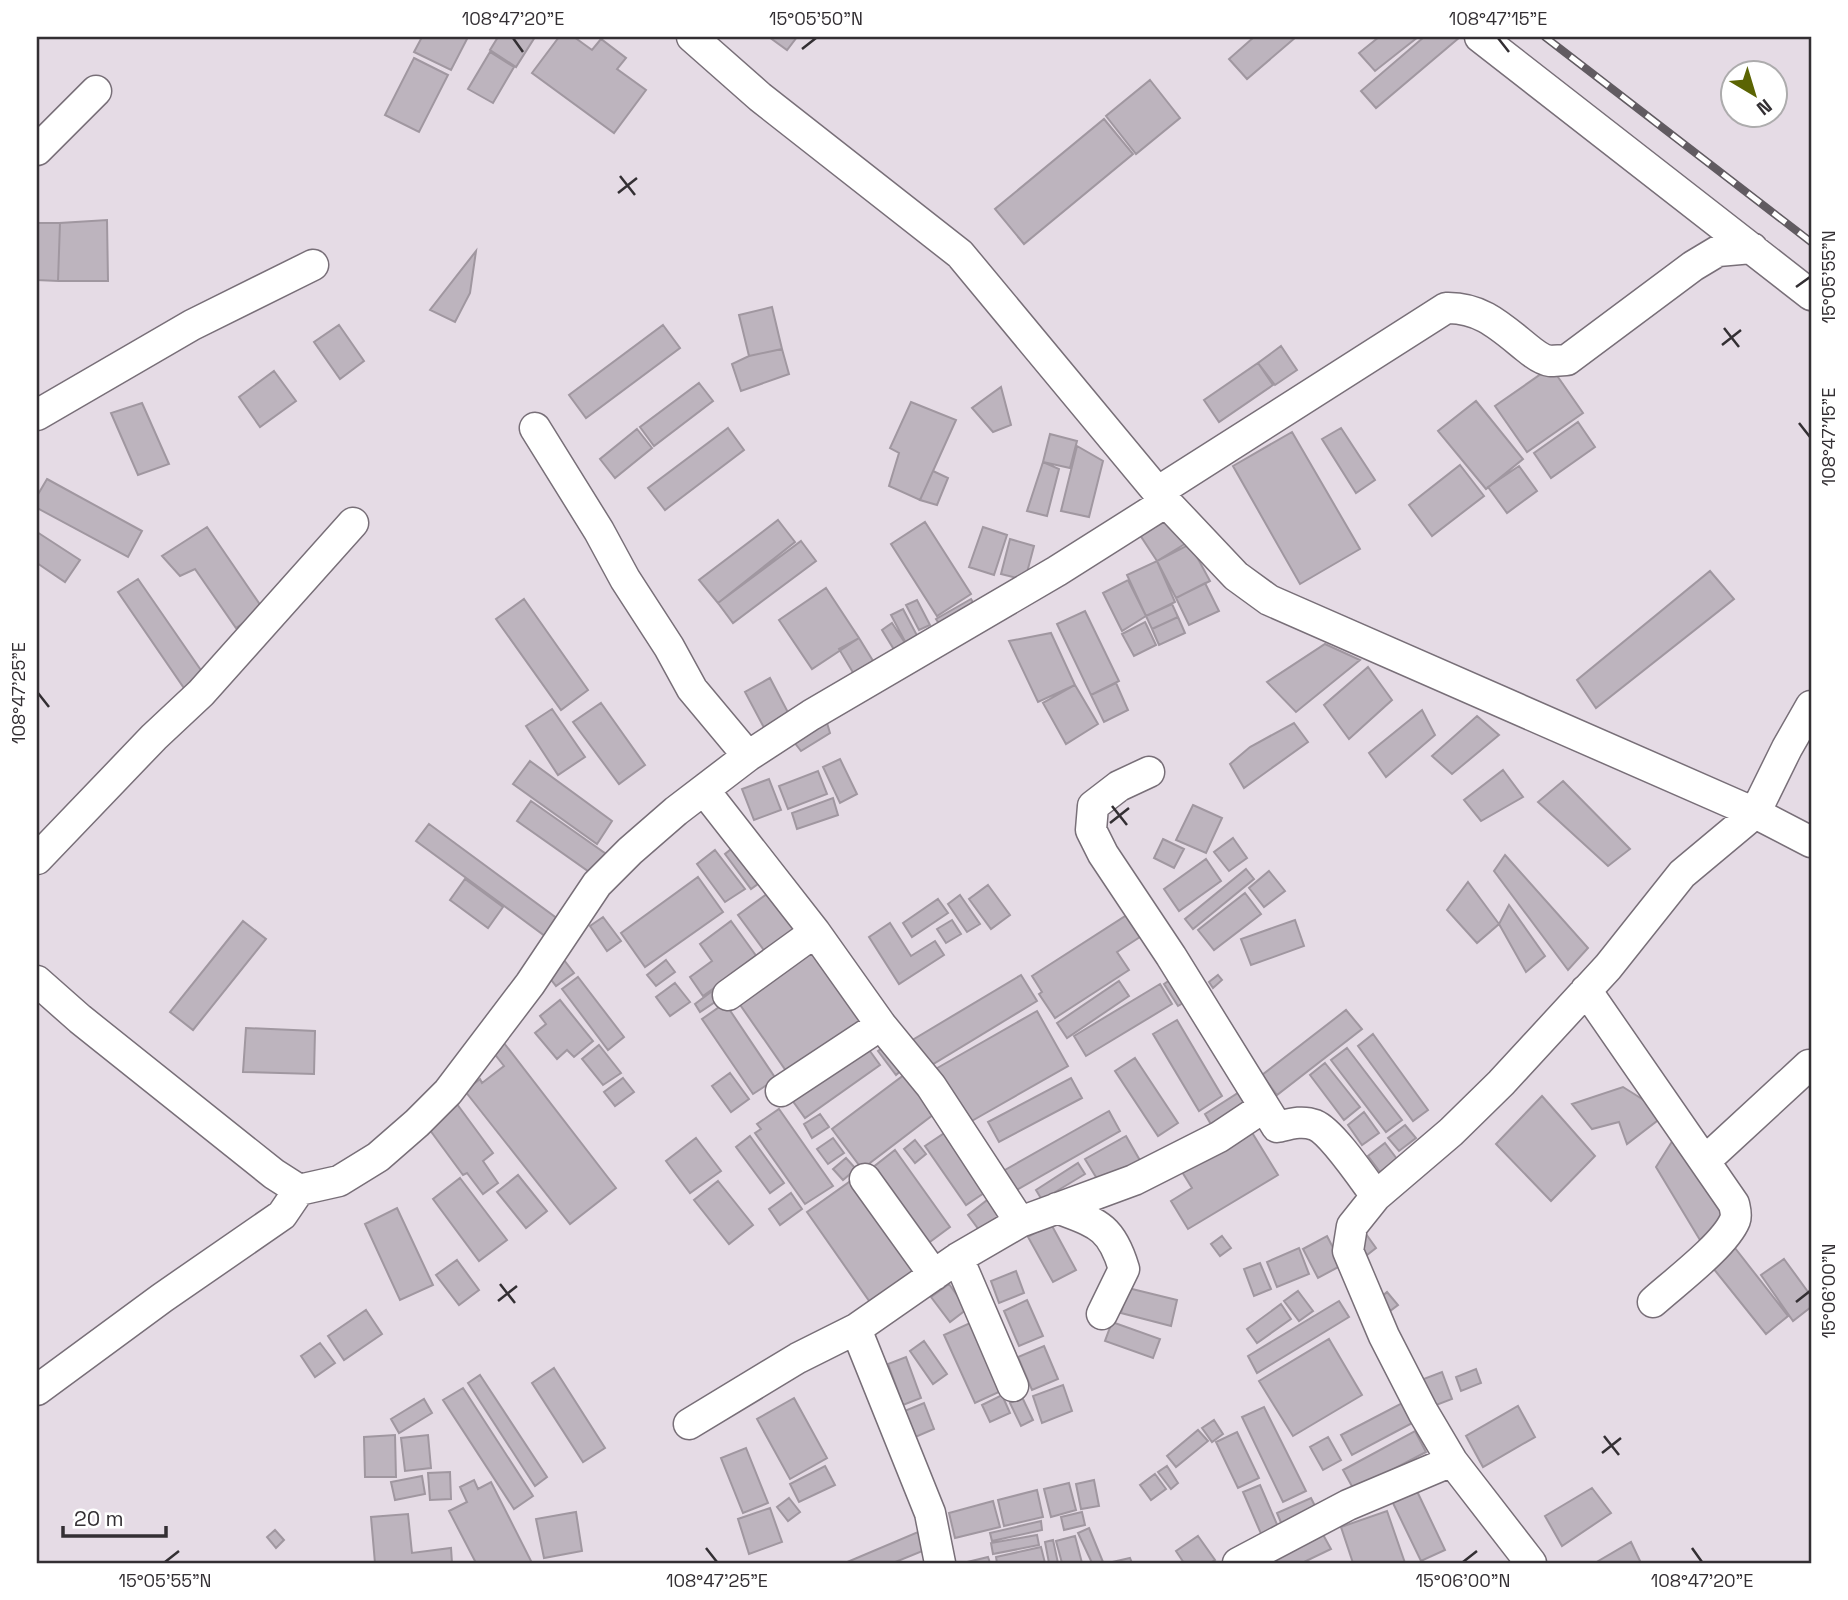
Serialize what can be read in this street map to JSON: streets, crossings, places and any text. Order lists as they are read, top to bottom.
{
  "scale_bar": "20 m",
  "north": "bottom right",
  "coordinates": [
    "108°47'20\"E",
    "15°05'50\"N",
    "108°47'15\"E",
    "15°05'55\"N",
    "108°47'25\"E",
    "15°06'00\"N"
  ]
}
